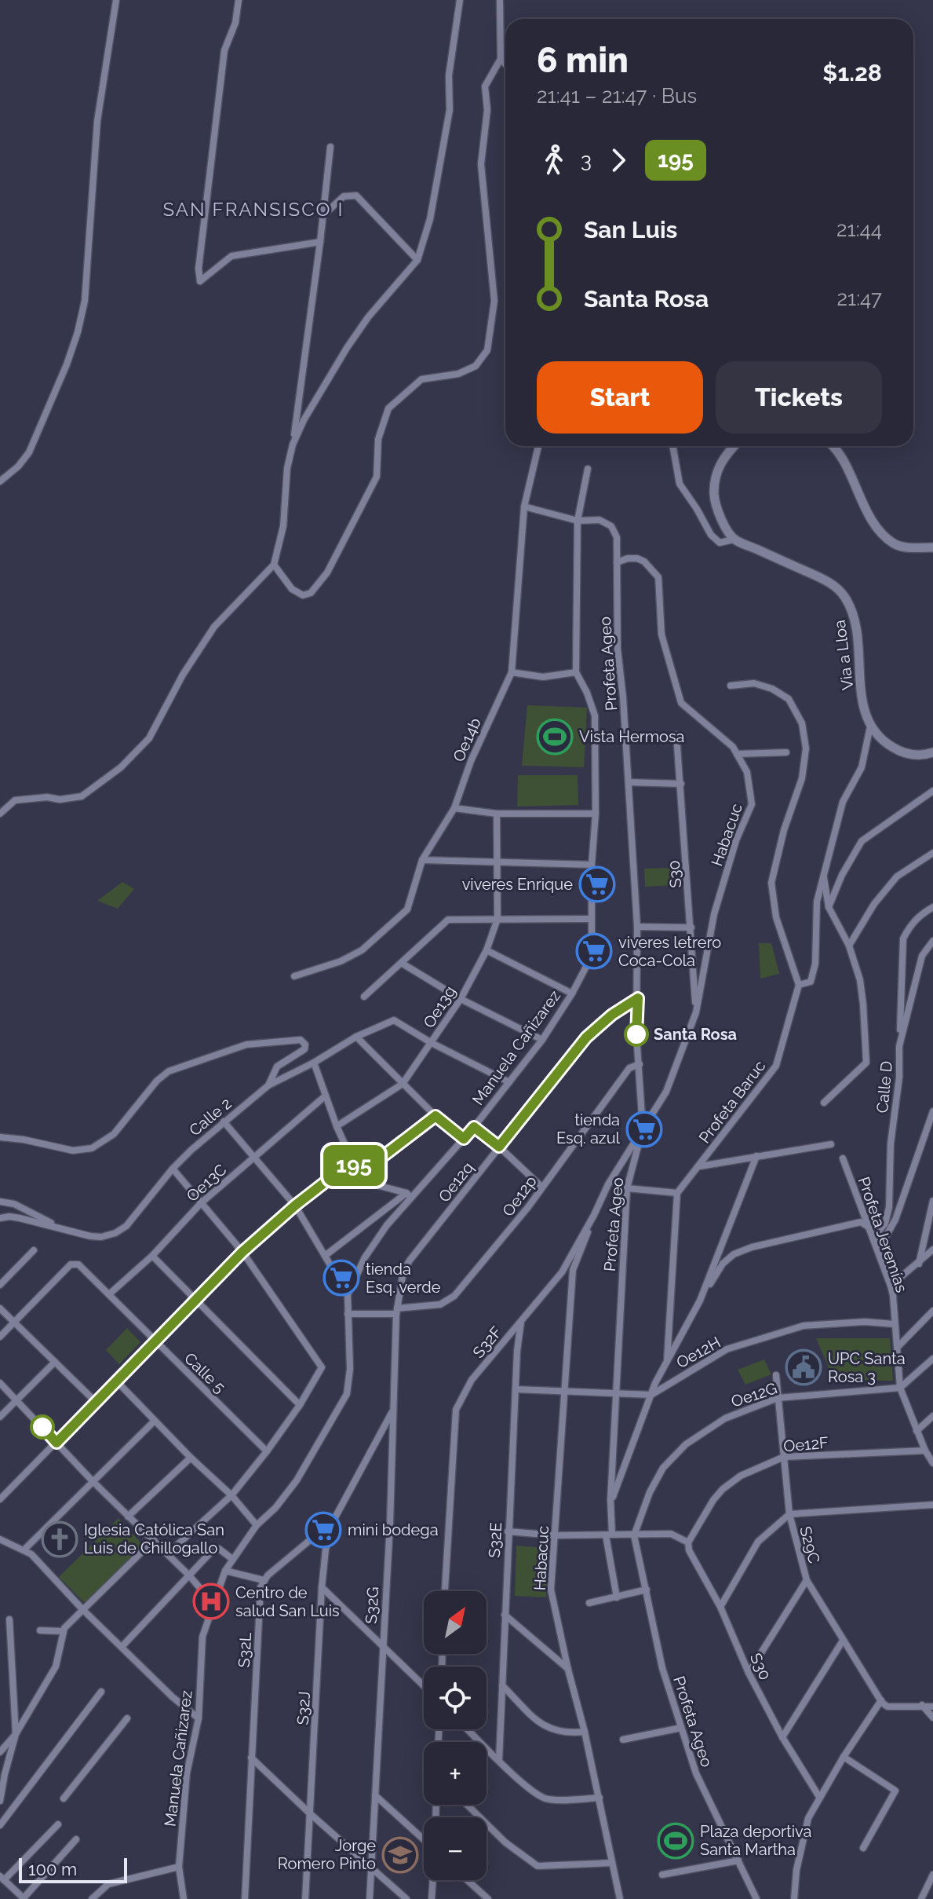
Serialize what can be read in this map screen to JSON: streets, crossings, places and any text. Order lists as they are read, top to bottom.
{
  "streets": {
    "street": [
      "Via a Lloa",
      "Profeta Ageo",
      "Oe14b",
      "Habacuc",
      "S30",
      "Oe13g",
      "Manuela Cañizarez",
      "Calle D",
      "Profeta Baruc",
      "Calle 2",
      "Oe12q",
      "Oe13C",
      "Oe12p",
      "Profeta Jeremías",
      "S32F",
      "Oe12H",
      "Calle 5",
      "Oe12G",
      "Oe12F",
      "S32E",
      "S29C",
      "S32G",
      "S32L",
      "S32J"
    ]
  },
  "crossings": [
    ["Profeta Ageo", "Habacuc"],
    ["Profeta Ageo", "Manuela Cañizarez"],
    ["Profeta Ageo", "Oe12q"],
    ["Profeta Ageo", "Oe12p"],
    ["Profeta Ageo", "S32F"],
    ["Profeta Ageo", "Oe12G"],
    ["Habacuc", "S30"],
    ["Habacuc", "S32F"],
    ["S30", "Oe12F"],
    ["Oe13g", "Calle 2"],
    ["Manuela Cañizarez", "Oe12p"],
    ["Calle D", "Profeta Jeremías"],
    ["Oe12q", "Oe12p"],
    ["Oe12q", "S32G"],
    ["Oe13C", "Calle 5"],
    ["Oe12p", "S32G"],
    ["Profeta Jeremías", "Oe12H"],
    ["Profeta Jeremías", "Oe12G"],
    ["Profeta Jeremías", "Oe12F"],
    ["S32F", "S32E"],
    ["Oe12G", "S29C"],
    ["Oe12F", "S29C"]
  ],
  "districts": ["SAN FRANSISCO I"],
  "places": {
    "sports": ["Vista Hermosa", "Plaza deportiva Santa Martha"],
    "supermarket": [
      "viveres Enrique",
      "viveres letrero Coca-Cola",
      "tienda Esq. azul",
      "tienda Esq. verde",
      "mini bodega"
    ],
    "other": ["Santa Rosa"],
    "public building": ["UPC Santa Rosa 3"],
    "church": ["Iglesia Católica San Luis de Chillogallo"],
    "hospital": ["Centro de salud San Luis"],
    "school or university": ["Jorge Romero Pinto"]
  },
  "lines": ["bus line 195"],
  "scale_bar": "100 m",
  "north": "top right",
  "page": {
    "on_map": "195",
    "heading": ["6 min", "21:41 – 21:47 · Bus", "$1.28"],
    "legs": ["3", "195"],
    "list": [
      {
        "name": "San Luis",
        "value": "21:44"
      },
      {
        "name": "Santa Rosa",
        "value": "21:47"
      }
    ],
    "buttons": ["Start", "Tickets"],
    "map_buttons": ["+", "−"],
    "scale": "100 m"
  }
}
